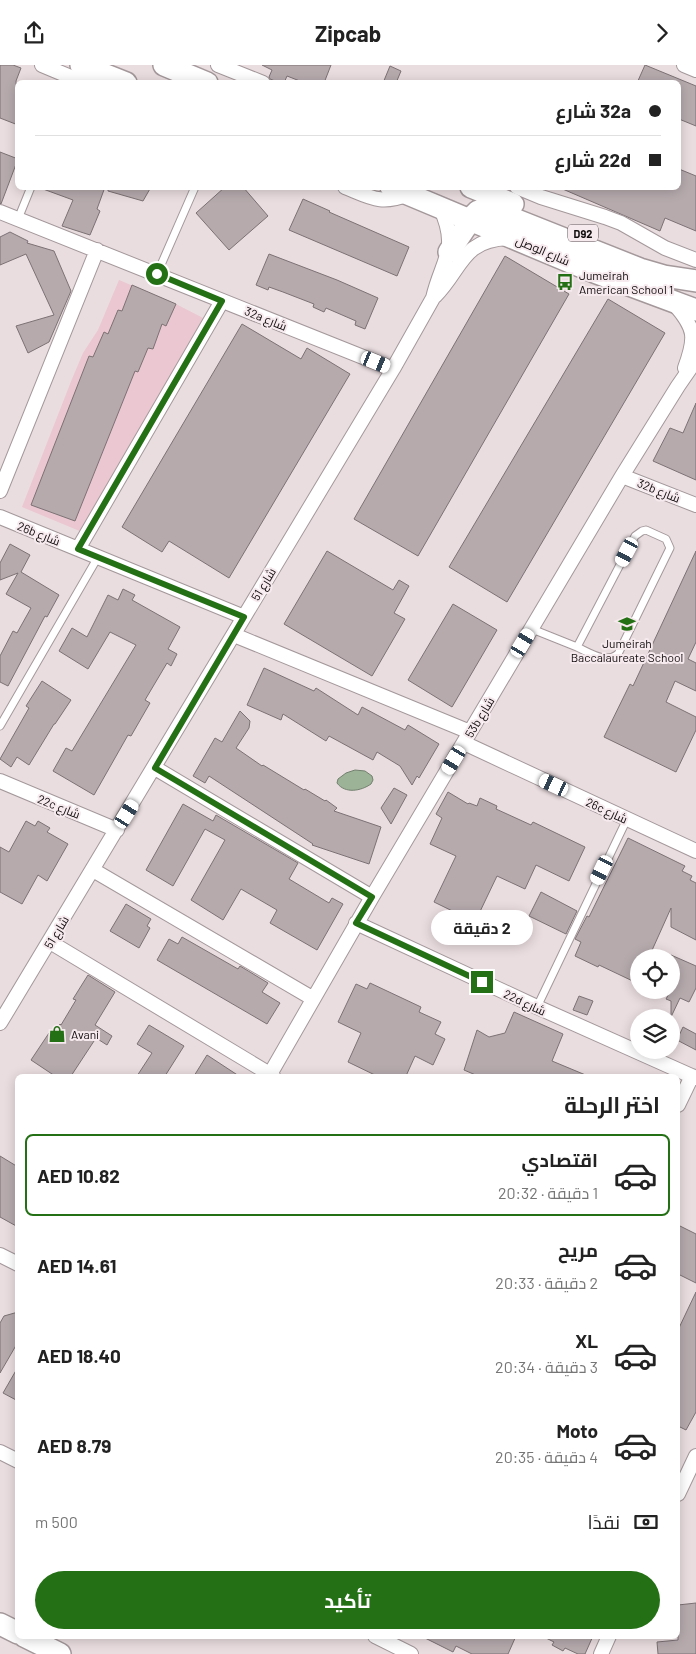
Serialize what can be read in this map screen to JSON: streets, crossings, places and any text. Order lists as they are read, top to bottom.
{
  "streets": {
    "main road": ["D92", "شارع الوصل"],
    "street": [
      "32a شارع",
      "32b شارع",
      "26b شارع",
      "شارع 51",
      "53b شارع",
      "22c شارع",
      "26c شارع",
      "22d شارع"
    ]
  },
  "crossings": [
    ["شارع الوصل", "شارع 51"],
    ["شارع الوصل", "53b شارع"],
    ["32a شارع", "شارع 51"],
    ["32b شارع", "53b شارع"],
    ["26b شارع", "شارع 51"],
    ["شارع 51", "22c شارع"],
    ["شارع 51", "26c شارع"],
    ["53b شارع", "26c شارع"],
    ["53b شارع", "22d شارع"]
  ],
  "places": {
    "bus stop": ["Jumeirah American School 1"],
    "school or university": ["Jumeirah Baccalaureate School"],
    "shop": ["Avani"]
  },
  "page": {
    "header": "Zipcab",
    "banner": ["32a شارع", "22d شارع"],
    "bubble": "2 دقيقة",
    "heading": "اختر الرحلة",
    "list": [
      {
        "name": "اقتصادي",
        "note": "1 دقيقة · 20:32",
        "value": "AED 10.82"
      },
      {
        "name": "مريح",
        "note": "2 دقيقة · 20:33",
        "value": "AED 14.61"
      },
      {
        "name": "XL",
        "note": "3 دقيقة · 20:34",
        "value": "AED 18.40"
      },
      {
        "name": "Moto",
        "note": "4 دقيقة · 20:35",
        "value": "AED 8.79"
      }
    ],
    "pay": ["نقدًا", "500 m"],
    "buttons": "تأكيد"
  }
}
